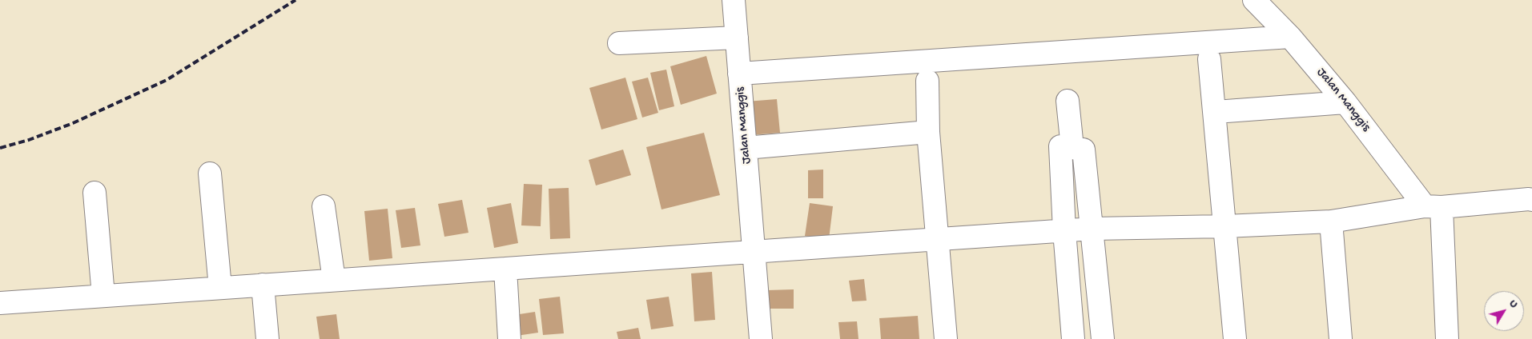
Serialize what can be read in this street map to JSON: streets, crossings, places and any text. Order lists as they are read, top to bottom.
{
  "streets": {
    "street": ["Jalan Manggis"]
  },
  "north": "top right"
}
